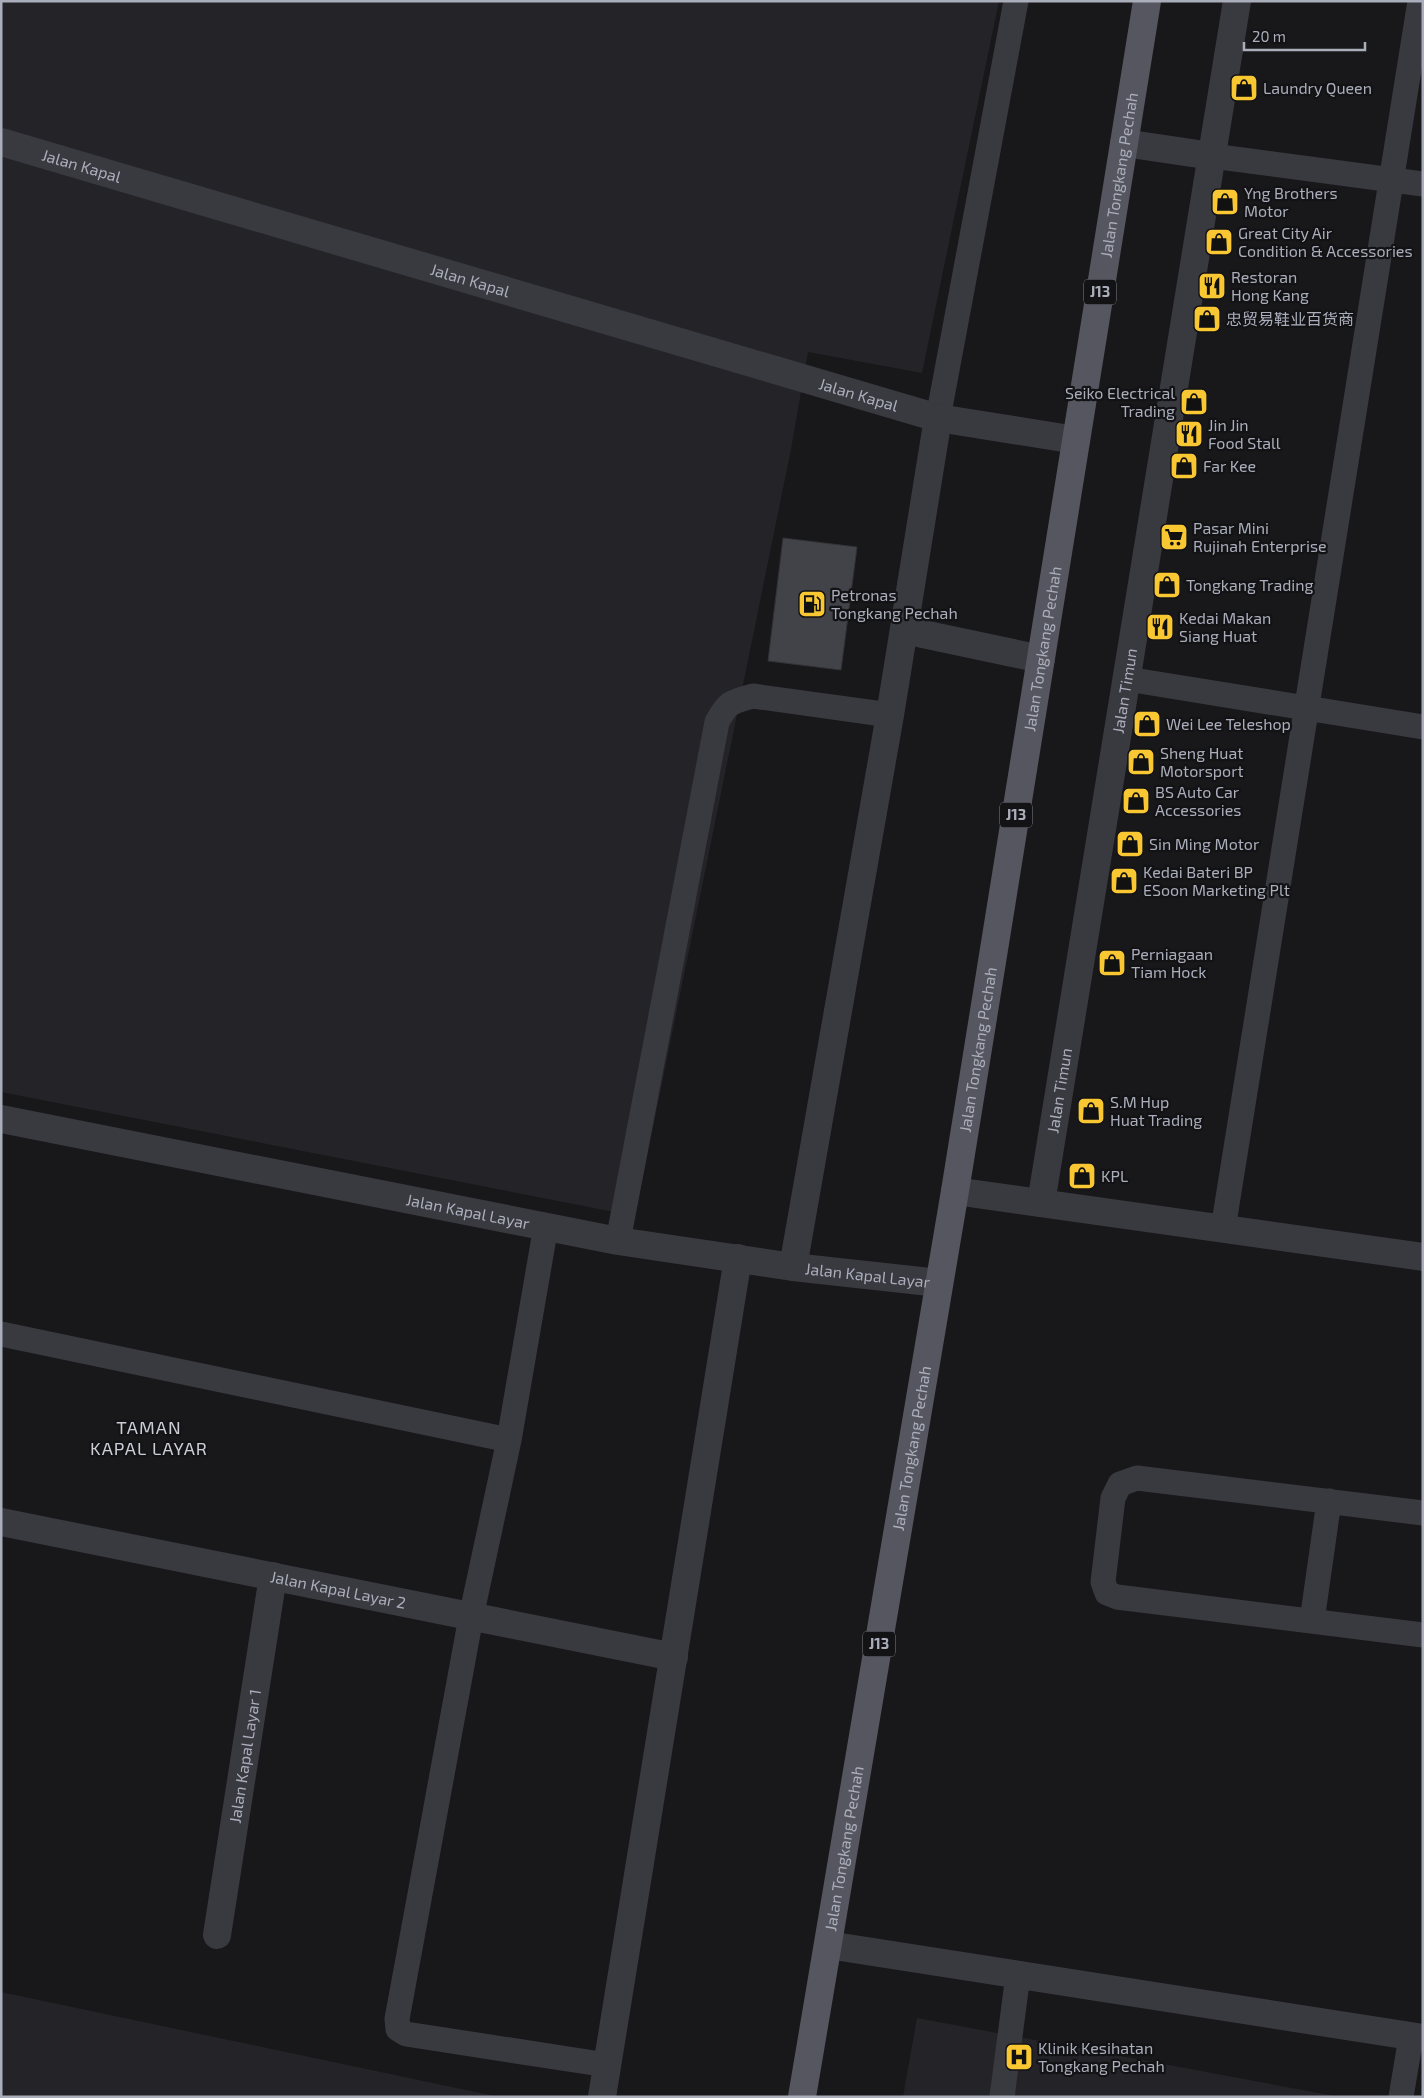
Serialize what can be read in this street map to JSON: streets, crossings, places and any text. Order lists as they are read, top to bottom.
{
  "streets": {
    "main road": ["Jalan Tongkang Pechah", "J13"],
    "street": [
      "Jalan Kapal",
      "Jalan Timun",
      "Jalan Kapal Layar",
      "Jalan Kapal Layar 2",
      "Jalan Kapal Layar 1"
    ]
  },
  "crossings": [
    ["Jalan Kapal", "Jalan Tongkang Pechah"],
    ["Jalan Tongkang Pechah", "Jalan Kapal Layar"],
    ["Jalan Kapal Layar 2", "Jalan Kapal Layar 1"]
  ],
  "districts": ["TAMAN KAPAL LAYAR"],
  "places": {
    "shop": [
      "Laundry Queen",
      "Yng Brothers Motor",
      "Great City Air Condition & Accessories",
      "忠贸易鞋业百货商",
      "Seiko Electrical Trading",
      "Far Kee",
      "Tongkang Trading",
      "Wei Lee Teleshop",
      "Sheng Huat Motorsport",
      "BS Auto Car Accessories",
      "Sin Ming Motor",
      "Kedai Bateri BP ESoon Marketing Plt",
      "Perniagaan Tiam Hock",
      "S.M Hup Huat Trading",
      "KPL"
    ],
    "restaurant": ["Restoran Hong Kang", "Jin Jin Food Stall", "Kedai Makan Siang Huat"],
    "supermarket": ["Pasar Mini Rujinah Enterprise"],
    "fuel station": ["Petronas Tongkang Pechah"],
    "hospital": ["Klinik Kesihatan Tongkang Pechah"]
  },
  "scale_bar": "20 m"
}
